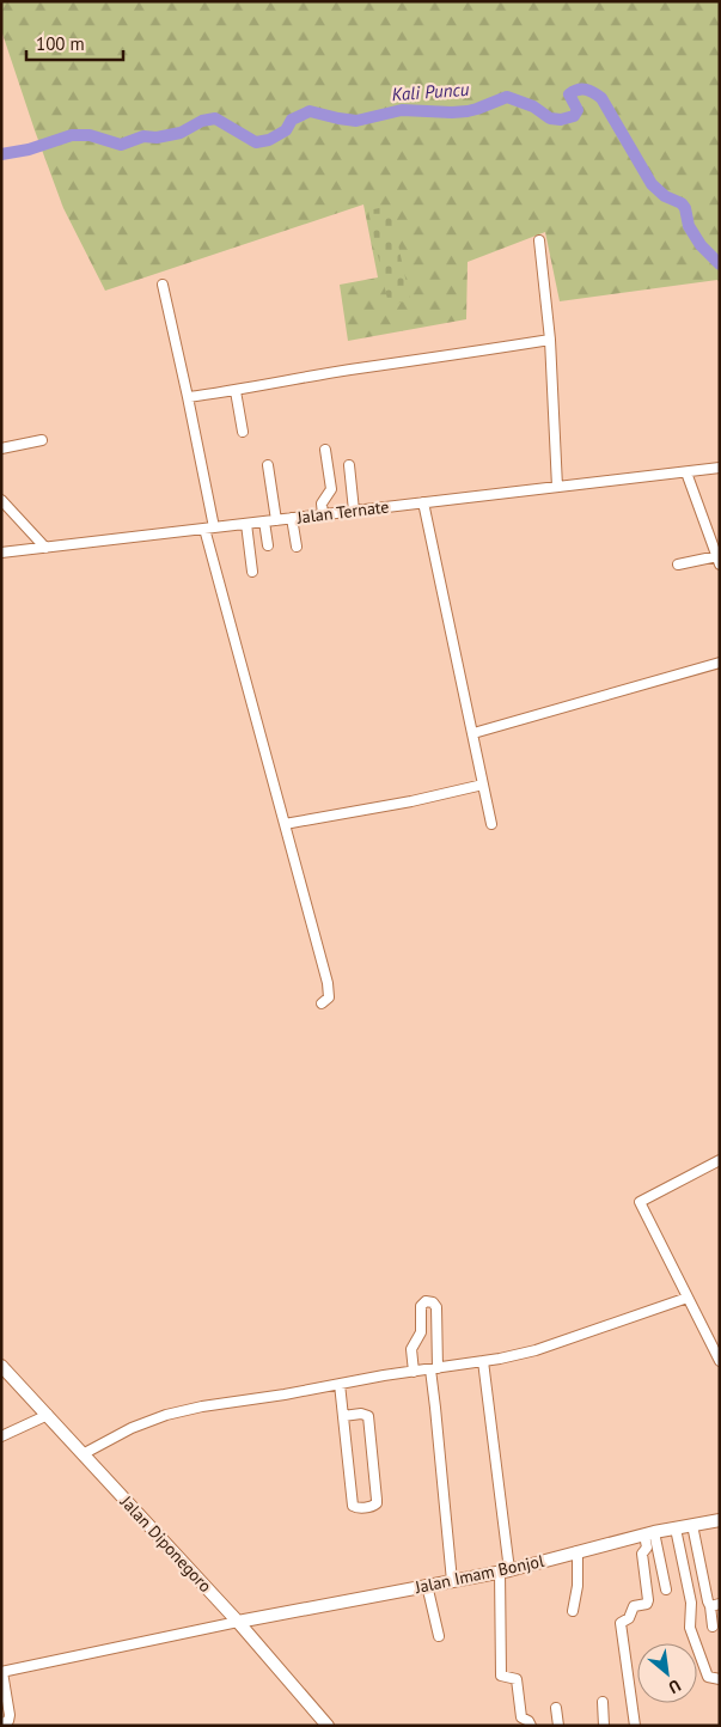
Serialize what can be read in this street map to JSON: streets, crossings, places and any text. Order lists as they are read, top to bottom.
{
  "streets": {
    "main road": ["Jalan Diponegoro", "Jalan Imam Bonjol"],
    "street": ["Jalan Ternate"]
  },
  "crossings": [
    ["Jalan Diponegoro", "Jalan Imam Bonjol"]
  ],
  "water": ["Kali Puncu"],
  "scale_bar": "100 m",
  "north": "bottom right"
}
